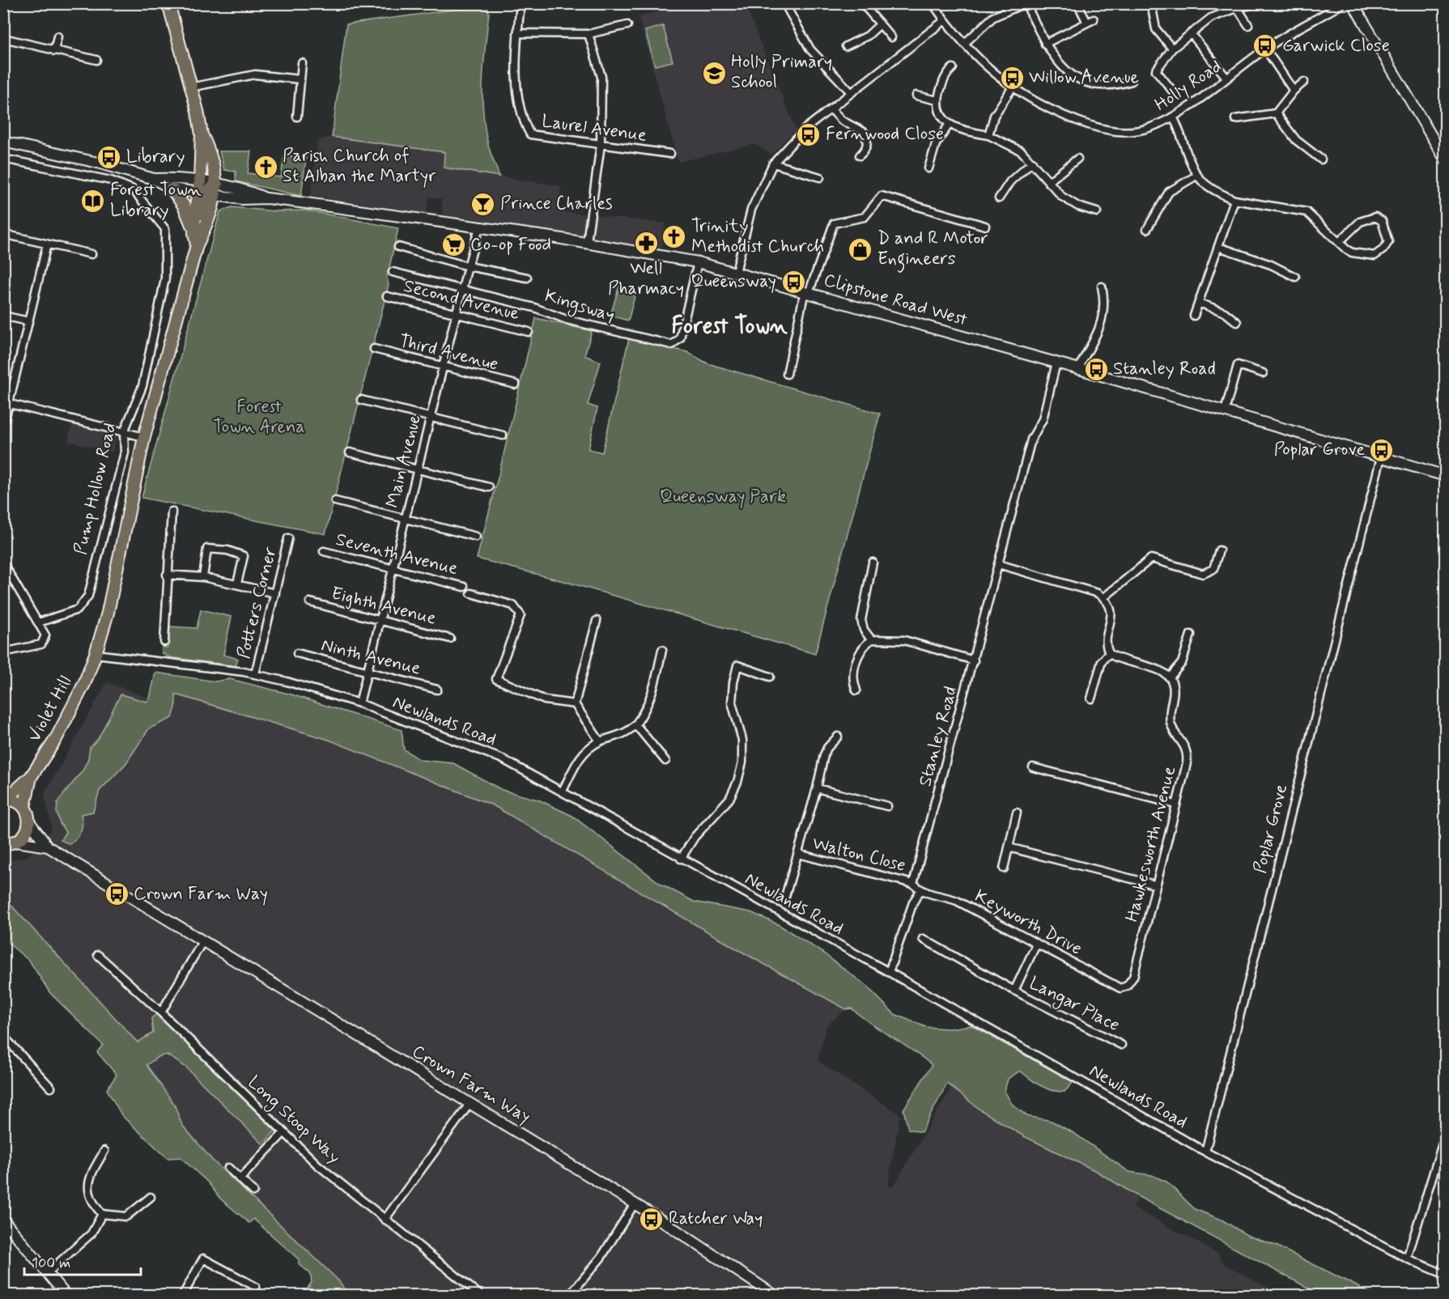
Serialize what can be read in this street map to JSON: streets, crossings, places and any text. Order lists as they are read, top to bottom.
{
  "streets": {
    "main road": [
      "Clipstone Road West",
      "Pump Hollow Road",
      "Violet Hill",
      "Crown Farm Way"
    ],
    "street": [
      "Holly Road",
      "Laurel Avenue",
      "Second Avenue",
      "Kingsway",
      "Third Avenue",
      "Main Avenue",
      "Seventh Avenue",
      "Potters Corner",
      "Eighth Avenue",
      "Ninth Avenue",
      "Newlands Road",
      "Stanley Road",
      "Poplar Grove",
      "Hawkesworth Avenue",
      "Walton Close",
      "Keyworth Drive",
      "Langar Place",
      "Long Stoop Way"
    ]
  },
  "crossings": [
    ["Second Avenue", "Main Avenue"],
    ["Clipstone Road West", "Kingsway"],
    ["Clipstone Road West", "Main Avenue"],
    ["Clipstone Road West", "Pump Hollow Road"],
    ["Clipstone Road West", "Stanley Road"],
    ["Clipstone Road West", "Poplar Grove"],
    ["Kingsway", "Main Avenue"],
    ["Third Avenue", "Main Avenue"],
    ["Main Avenue", "Seventh Avenue"],
    ["Main Avenue", "Eighth Avenue"],
    ["Main Avenue", "Ninth Avenue"],
    ["Main Avenue", "Newlands Road"],
    ["Pump Hollow Road", "Violet Hill"],
    ["Pump Hollow Road", "Newlands Road"],
    ["Potters Corner", "Newlands Road"],
    ["Violet Hill", "Newlands Road"],
    ["Newlands Road", "Poplar Grove"],
    ["Stanley Road", "Walton Close"],
    ["Hawkesworth Avenue", "Keyworth Drive"],
    ["Keyworth Drive", "Langar Place"]
  ],
  "districts": ["Forest Town"],
  "parks": ["Forest Town Arena", "Queensway Park"],
  "places": {
    "bus stop": [
      "Garwick Close",
      "Willow Avenue",
      "Fernwood Close",
      "Library",
      "Queensway",
      "Stanley Road",
      "Poplar Grove",
      "Crown Farm Way",
      "Ratcher Way"
    ],
    "school or university": ["Holly Primary School"],
    "church": ["Parish Church of St Alban the Martyr", "Trinity Methodist Church"],
    "library": ["Forest Town Library"],
    "bar": ["Prince Charles"],
    "pharmacy": ["Well Pharmacy"],
    "supermarket": ["Co-op Food"],
    "shop": ["D and R Motor Engineers"]
  },
  "scale_bar": "100 m"
}
